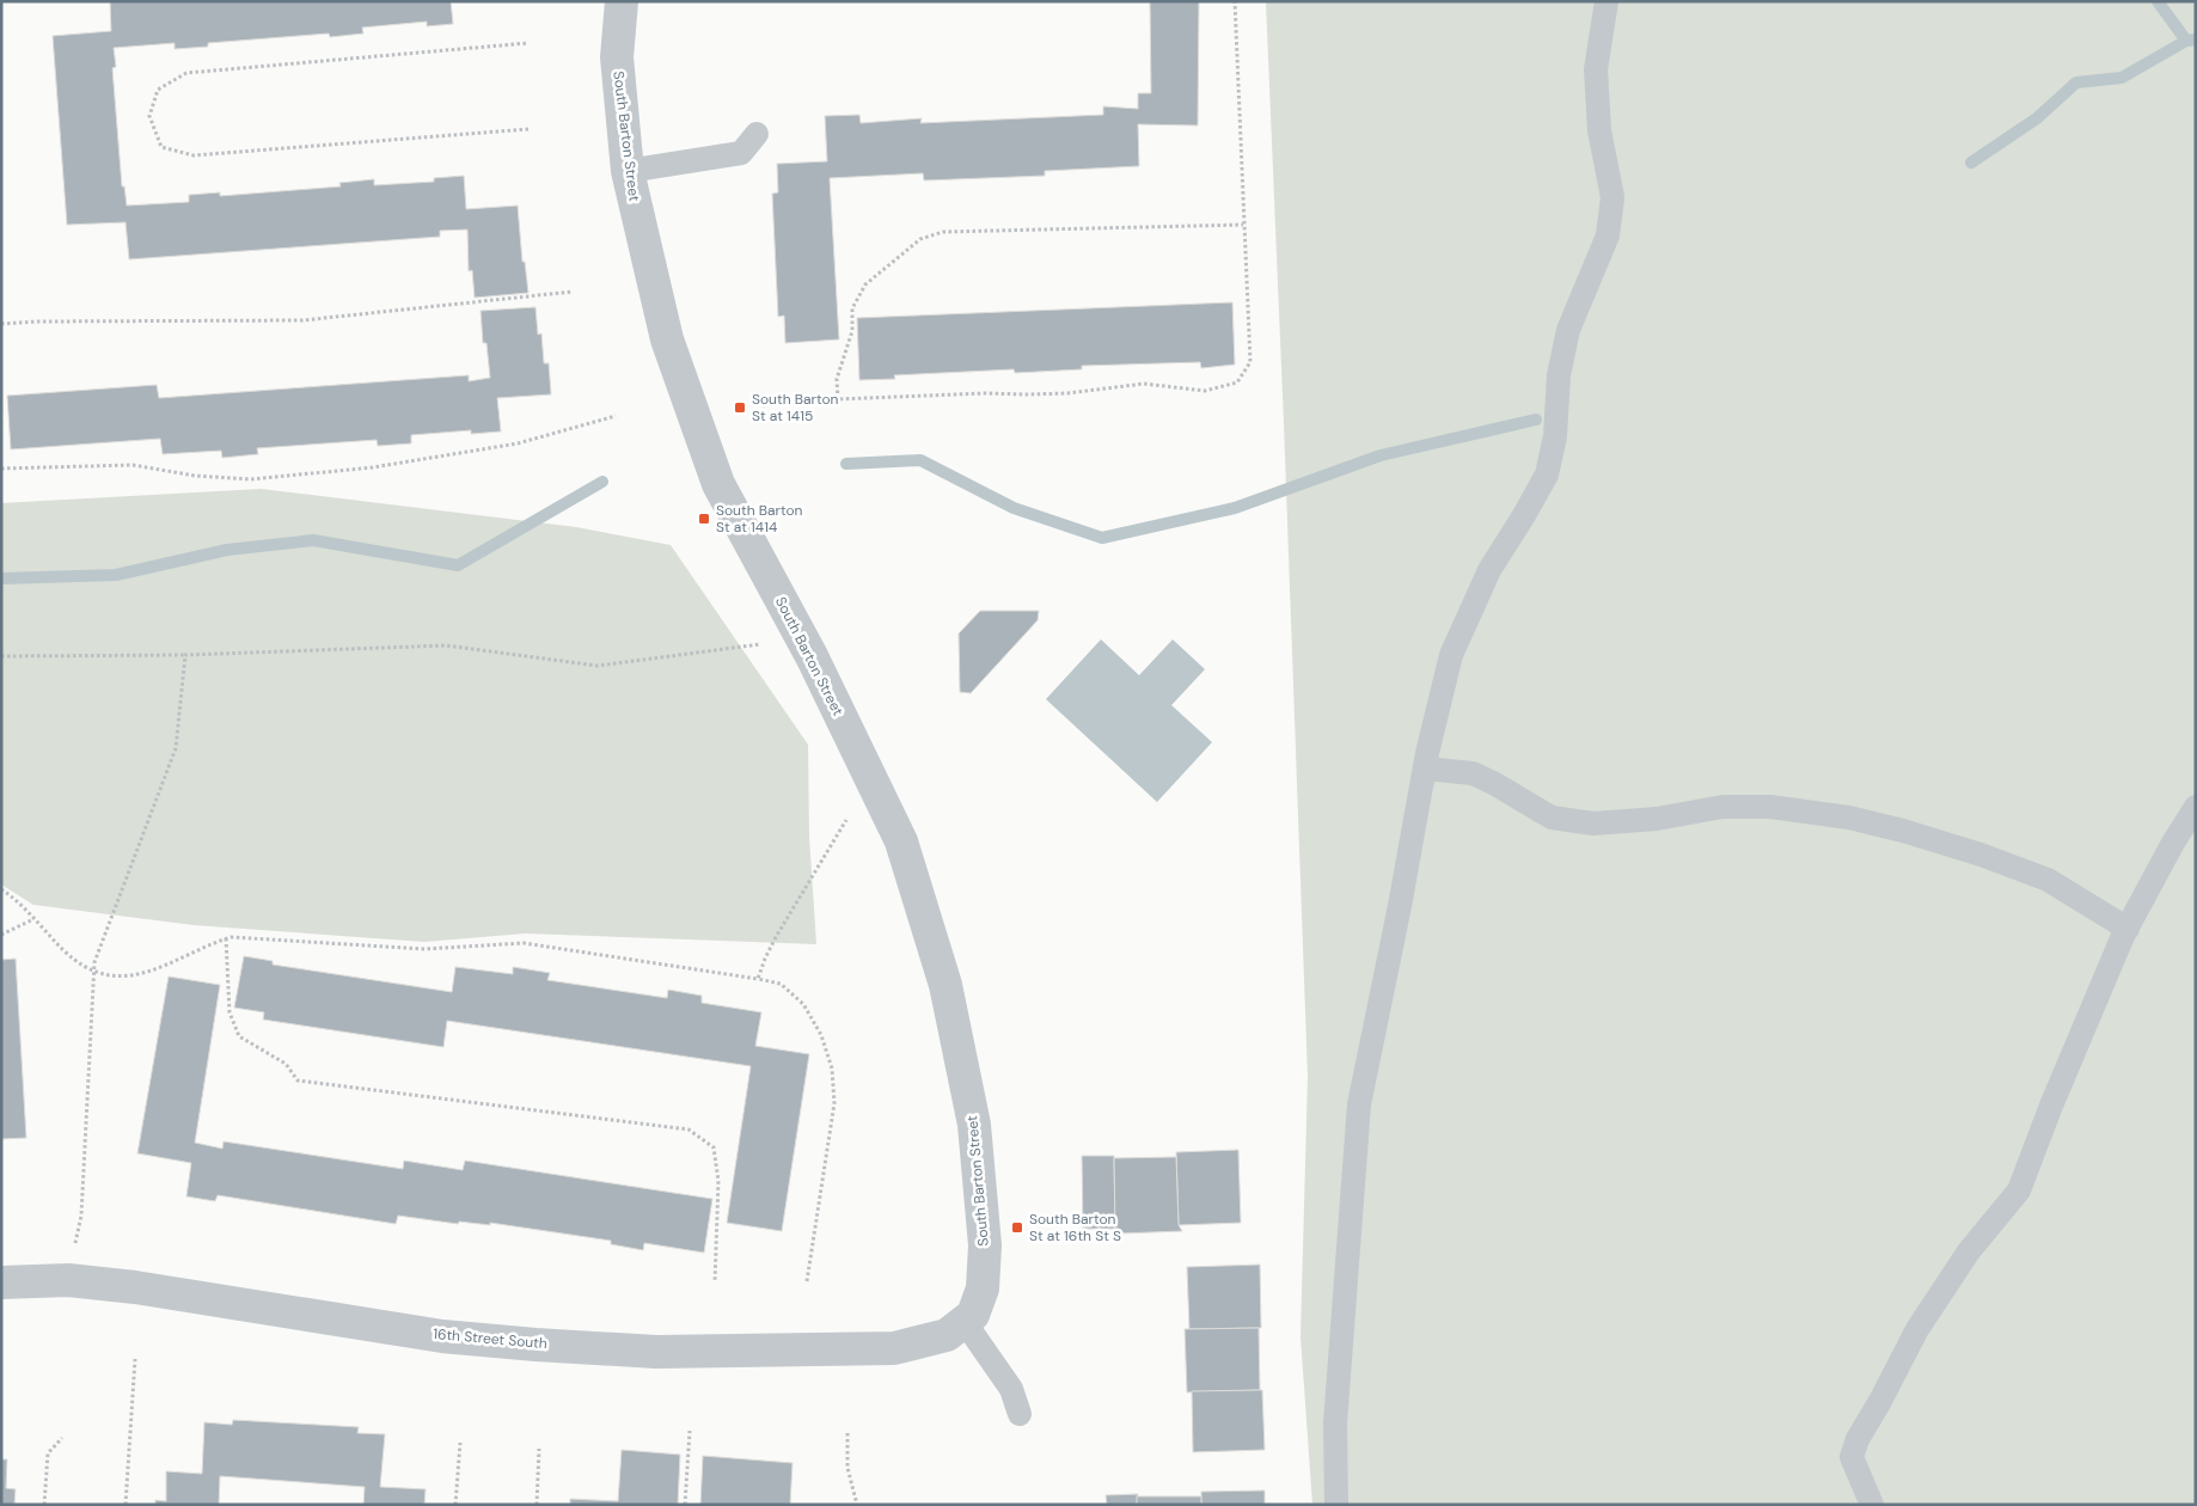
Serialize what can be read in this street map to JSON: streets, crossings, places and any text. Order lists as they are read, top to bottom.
{
  "streets": {
    "street": ["South Barton Street", "16th Street South"]
  },
  "crossings": [
    ["South Barton Street", "16th Street South"]
  ],
  "places": {
    "transit": ["South Barton St at 1415", "South Barton St at 1414", "South Barton St at 16th St S"]
  }
}
